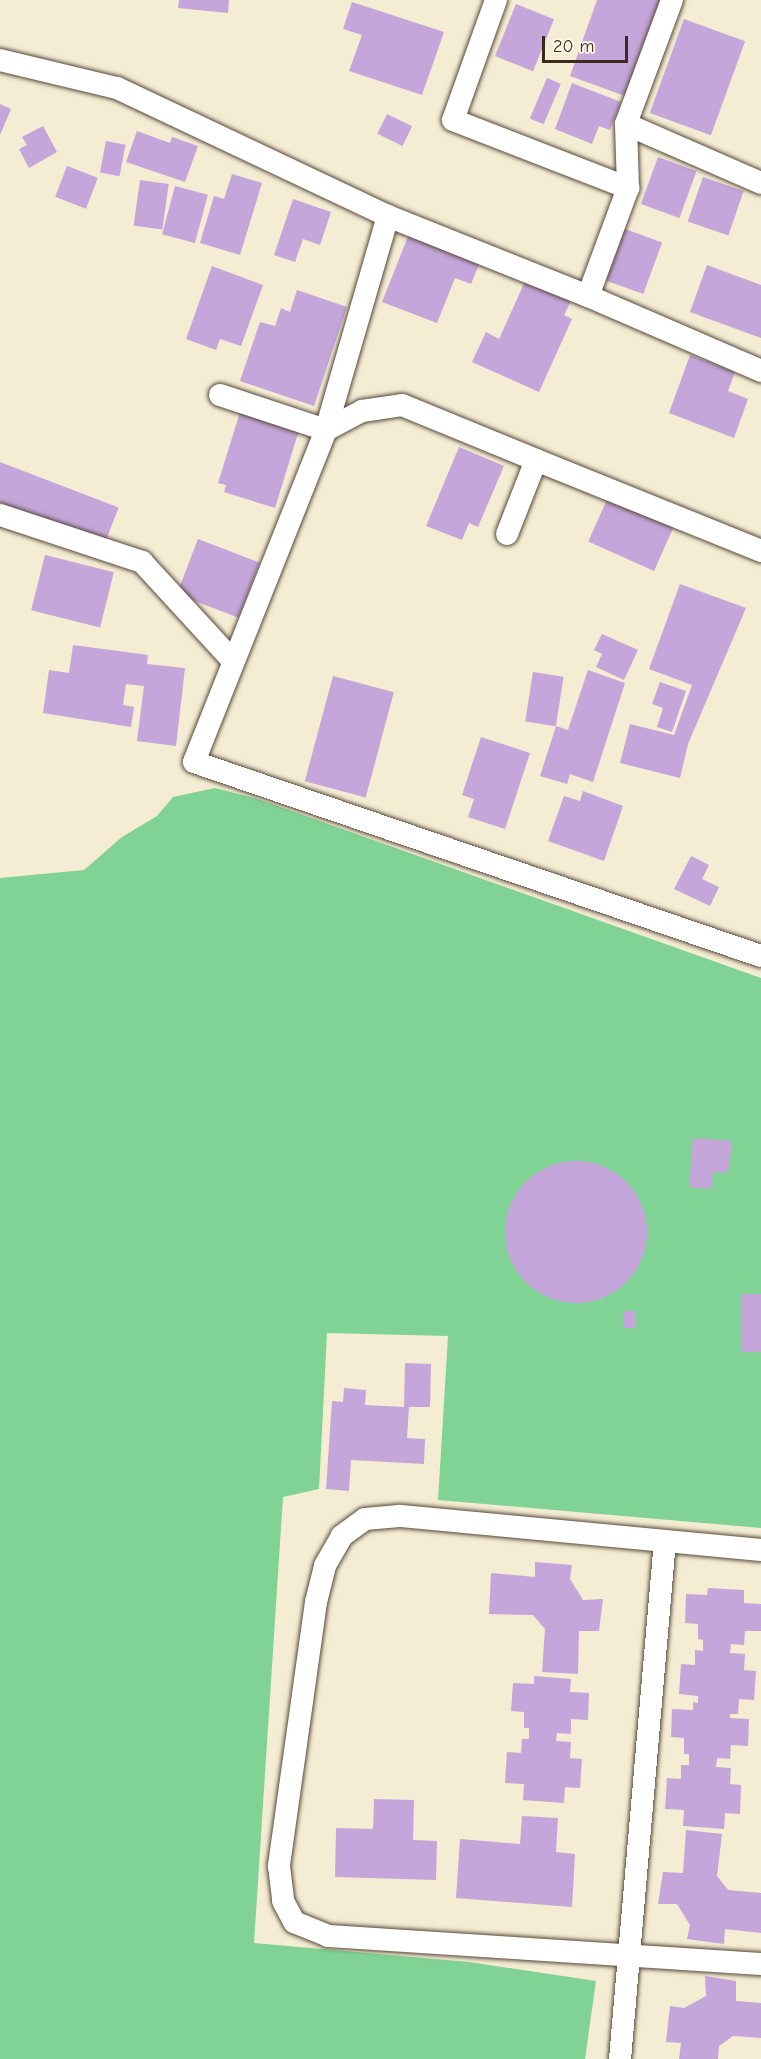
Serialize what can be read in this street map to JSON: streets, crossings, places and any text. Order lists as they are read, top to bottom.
{
  "scale_bar": "20 m"
}
